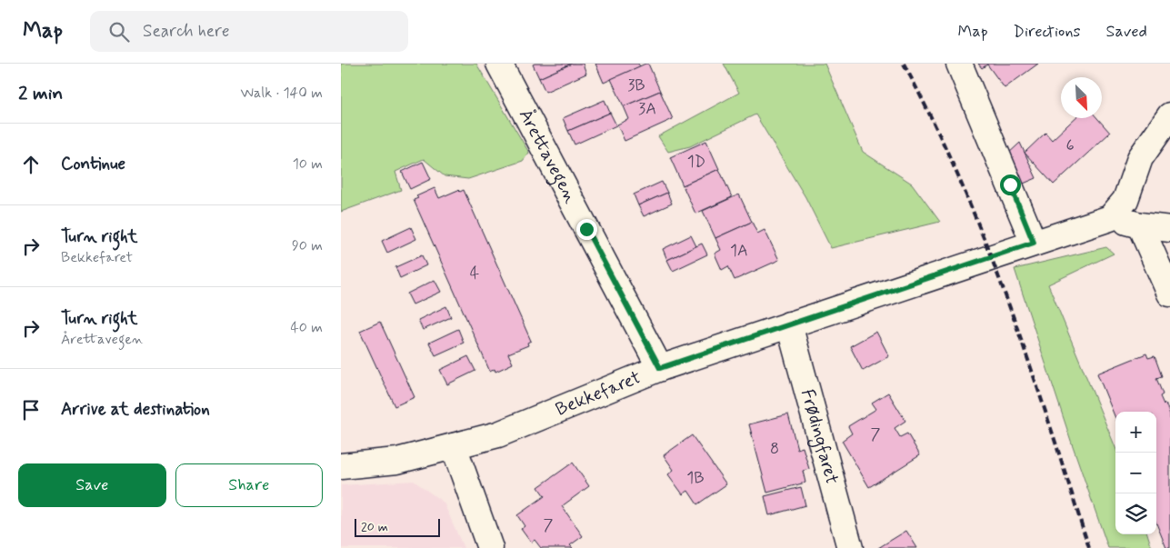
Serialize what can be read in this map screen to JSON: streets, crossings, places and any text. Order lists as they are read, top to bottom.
{
  "streets": {
    "street": ["Årettavegen", "Bekkefaret", "Frødingfaret"]
  },
  "crossings": [
    ["Årettavegen", "Bekkefaret"],
    ["Bekkefaret", "Frødingfaret"]
  ],
  "house_numbers": [
    "3B",
    "3A",
    "6",
    "1D",
    "1A",
    "4",
    "7",
    "8",
    "1B",
    "7"
  ],
  "scale_bar": "20 m",
  "north": "bottom right",
  "page": {
    "header": "Map",
    "search": "Search here",
    "nav": ["Map", "Directions", "Saved"],
    "heading": ["2 min", "Walk · 140 m"],
    "list": [
      ["Continue", "10 m"],
      ["Turn right", "Bekkefaret", "90 m"],
      ["Turn right", "Årettavegen", "40 m"],
      "Arrive at destination"
    ],
    "map_buttons": ["+", "−"],
    "buttons": ["Save", "Share"],
    "scale": "20 m"
  }
}
